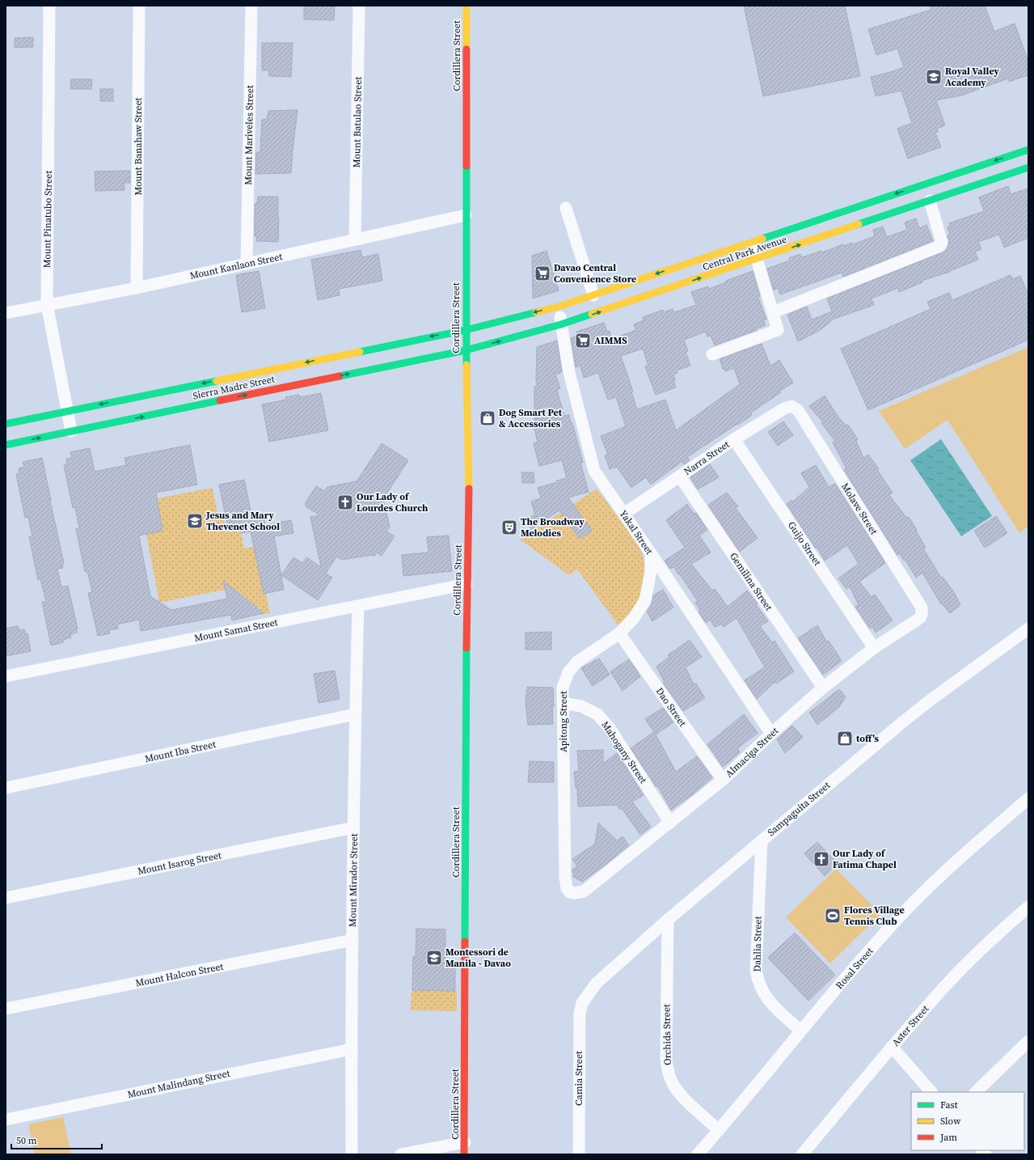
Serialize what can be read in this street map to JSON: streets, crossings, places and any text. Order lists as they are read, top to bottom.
{
  "streets": {
    "street": [
      "Cordillera Street",
      "Mount Batulao Street",
      "Mount Mariveles Street",
      "Mount Banahaw Street",
      "Mount Pinatubo Street",
      "Central Park Avenue",
      "Mount Kanlaon Street",
      "Sierra Madre Street",
      "Narra Street",
      "Molave Street",
      "Yakal Street",
      "Guijo Street",
      "Gemilina Street",
      "Mount Samat Street",
      "Dao Street",
      "Apitong Street",
      "Mount Iba Street",
      "Mahogany Street",
      "Almaciga Street",
      "Sampaguita Street",
      "Mount Isarog Street",
      "Mount Mirador Street",
      "Dahlia Street",
      "Rosal Street",
      "Mount Halcon Street",
      "Aster Street",
      "Orchids Street",
      "Camia Street",
      "Mount Malindang Street"
    ]
  },
  "crossings": [
    ["Cordillera Street", "Central Park Avenue"],
    ["Cordillera Street", "Mount Kanlaon Street"],
    ["Cordillera Street", "Sierra Madre Street"],
    ["Cordillera Street", "Mount Samat Street"],
    ["Mount Batulao Street", "Mount Kanlaon Street"],
    ["Mount Mariveles Street", "Mount Kanlaon Street"],
    ["Mount Banahaw Street", "Mount Kanlaon Street"],
    ["Mount Pinatubo Street", "Mount Kanlaon Street"],
    ["Mount Pinatubo Street", "Sierra Madre Street"],
    ["Central Park Avenue", "Sierra Madre Street"],
    ["Central Park Avenue", "Yakal Street"],
    ["Narra Street", "Molave Street"],
    ["Narra Street", "Yakal Street"],
    ["Narra Street", "Guijo Street"],
    ["Narra Street", "Gemilina Street"],
    ["Molave Street", "Almaciga Street"],
    ["Yakal Street", "Apitong Street"],
    ["Yakal Street", "Almaciga Street"],
    ["Guijo Street", "Almaciga Street"],
    ["Gemilina Street", "Almaciga Street"],
    ["Mount Samat Street", "Mount Mirador Street"],
    ["Dao Street", "Apitong Street"],
    ["Dao Street", "Almaciga Street"],
    ["Apitong Street", "Mahogany Street"],
    ["Apitong Street", "Almaciga Street"],
    ["Mount Iba Street", "Mount Mirador Street"],
    ["Mahogany Street", "Almaciga Street"],
    ["Sampaguita Street", "Dahlia Street"],
    ["Sampaguita Street", "Orchids Street"],
    ["Sampaguita Street", "Camia Street"],
    ["Mount Isarog Street", "Mount Mirador Street"],
    ["Mount Mirador Street", "Mount Halcon Street"],
    ["Mount Mirador Street", "Mount Malindang Street"],
    ["Dahlia Street", "Rosal Street"],
    ["Rosal Street", "Orchids Street"]
  ],
  "places": {
    "school or university": ["Royal Valley Academy", "Jesus and Mary Thevenet School", "Montessori de Manila - Davao"],
    "supermarket": ["Davao Central Convenience Store", "AIMMS"],
    "shop": ["Dog Smart Pet & Accessories", "toff's"],
    "church": ["Our Lady of Lourdes Church", "Our Lady of Fatima Chapel"],
    "theatre": ["The Broadway Melodies"],
    "sports": ["Flores Village Tennis Club"]
  },
  "legend": ["Fast", "Slow", "Jam"],
  "scale_bar": "50 m"
}
